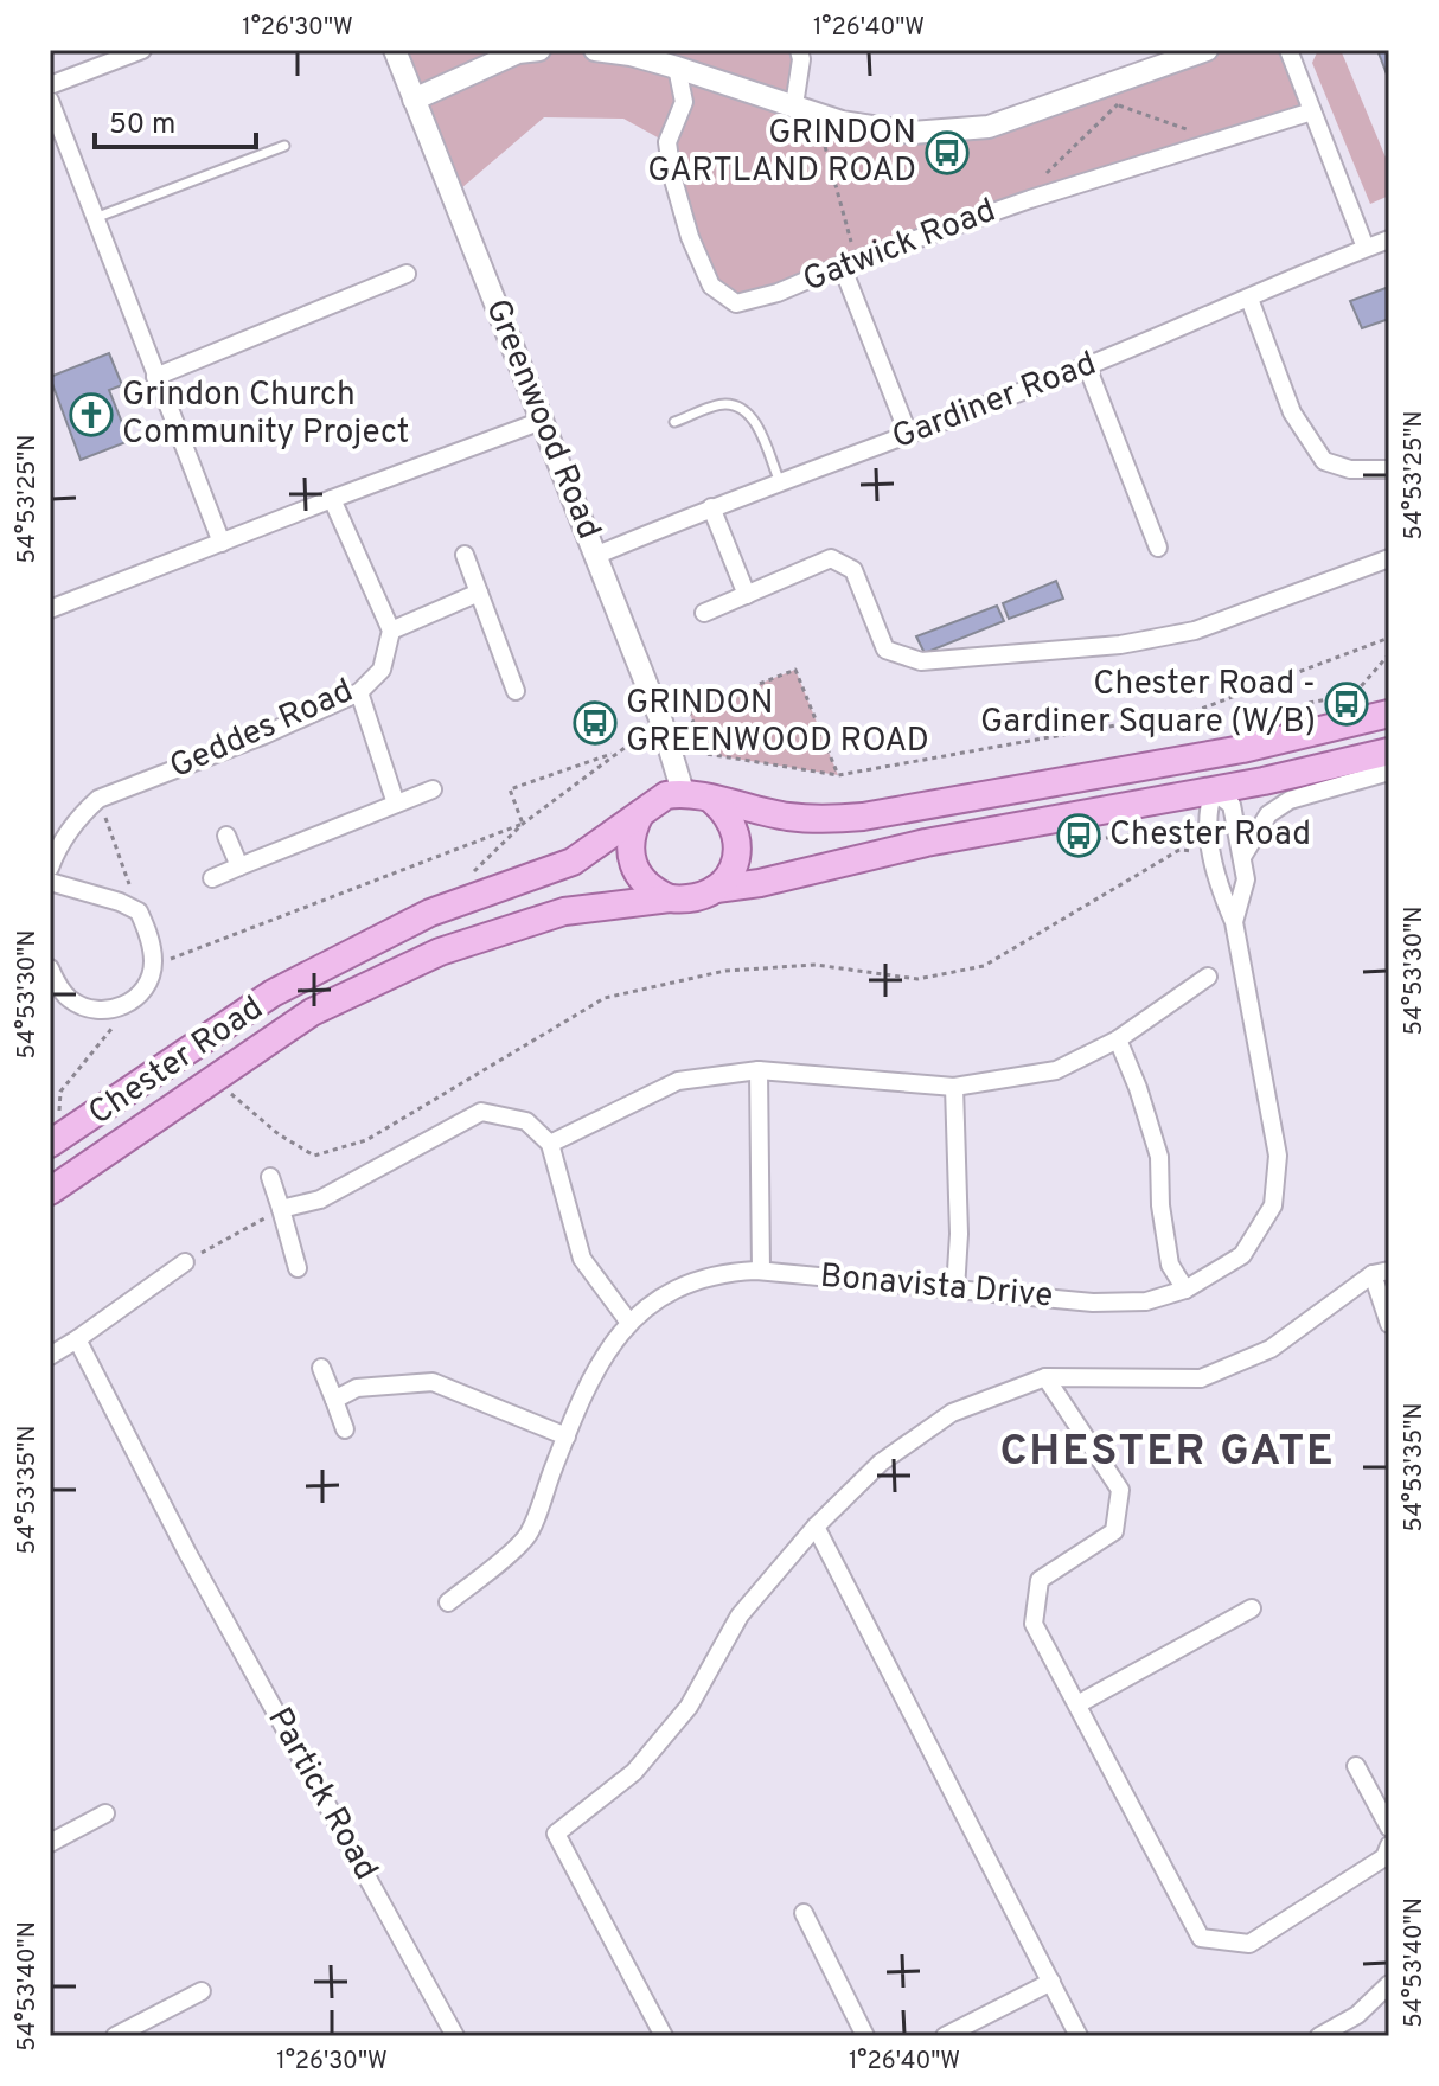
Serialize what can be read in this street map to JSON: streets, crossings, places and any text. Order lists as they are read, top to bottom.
{
  "streets": {
    "main road": ["Chester Road"],
    "street": [
      "Gatwick Road",
      "Gardiner Road",
      "Greenwood Road",
      "Geddes Road",
      "Bonavista Drive",
      "Partick Road"
    ]
  },
  "crossings": [
    ["Gardiner Road", "Greenwood Road"],
    ["Greenwood Road", "Chester Road"],
    ["Chester Road", "Bonavista Drive"]
  ],
  "districts": ["CHESTER GATE"],
  "places": {
    "bus stop": [
      "GRINDON GARTLAND ROAD",
      "Chester Road - Gardiner Square (W/B)",
      "GRINDON GREENWOOD ROAD",
      "Chester Road"
    ],
    "church": ["Grindon Church Community Project"]
  },
  "scale_bar": "50 m",
  "coordinates": [
    "1°26'30\"W",
    "1°26'40\"W",
    "54°53'25\"N",
    "54°53'30\"N",
    "54°53'35\"N",
    "54°53'40\"N"
  ]
}
